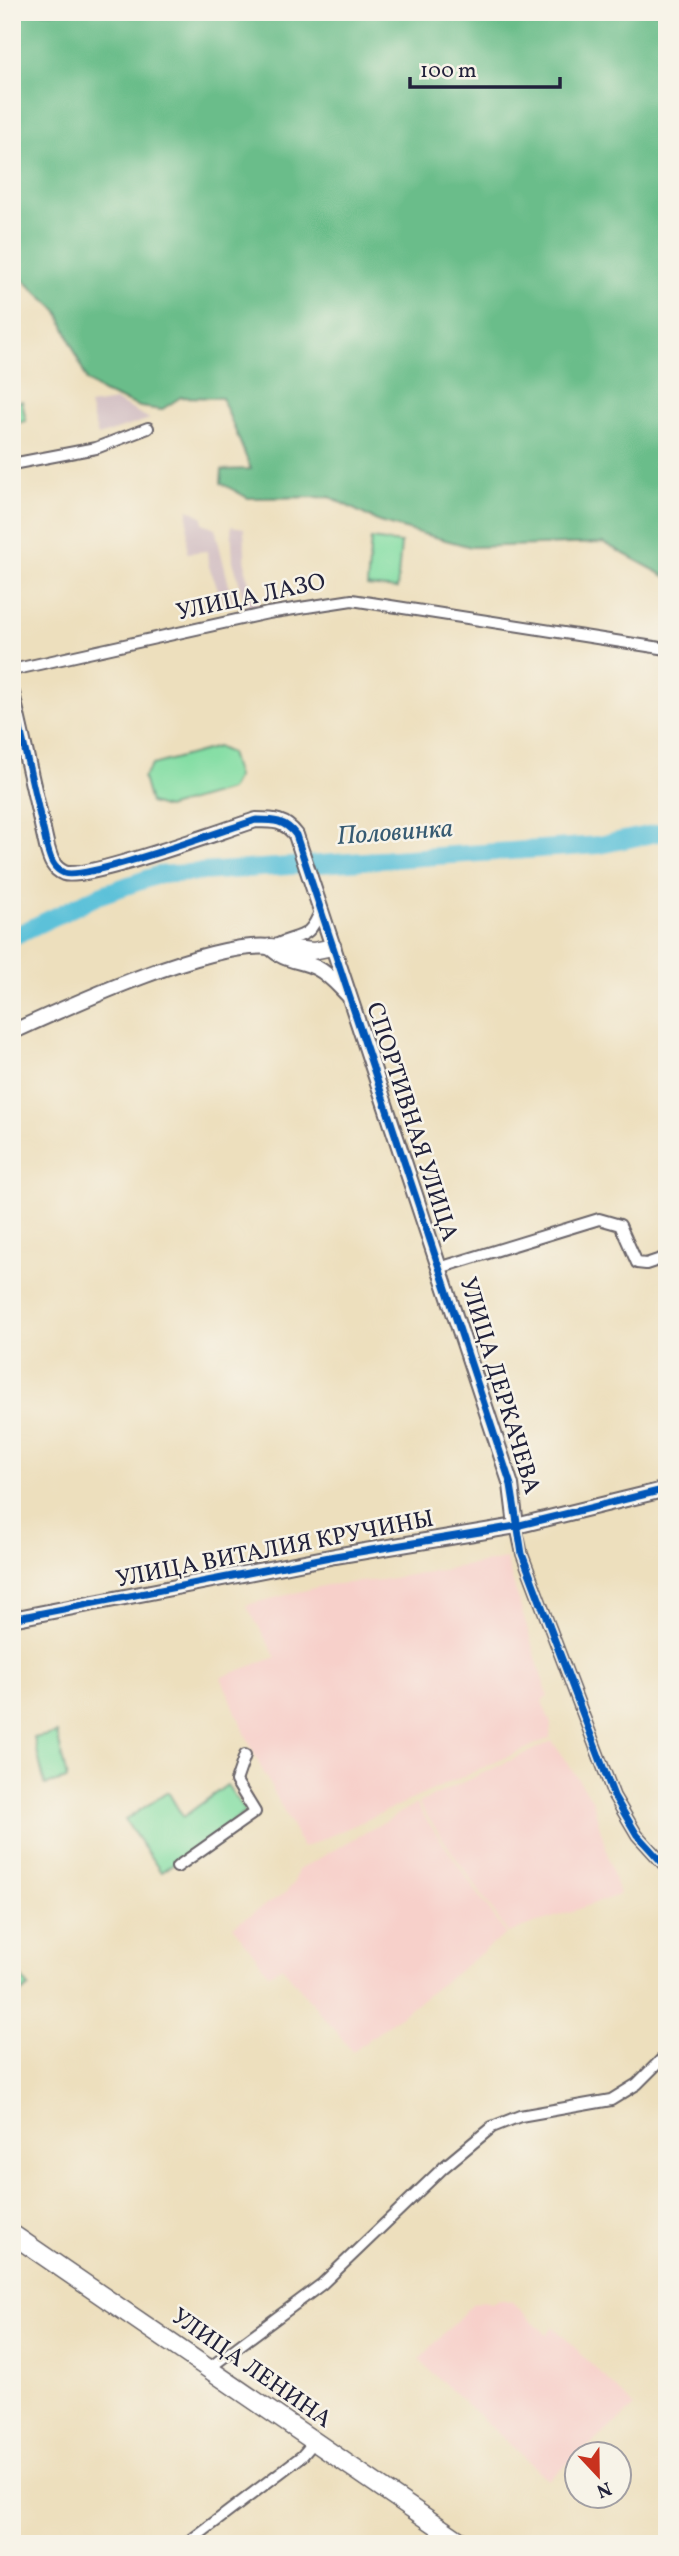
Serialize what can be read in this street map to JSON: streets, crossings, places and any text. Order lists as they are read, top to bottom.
{
  "streets": {
    "main road": ["УЛИЦА ЛЕНИНА"],
    "street": [
      "УЛИЦА ЛАЗО",
      "СПОРТИВНАЯ УЛИЦА",
      "УЛИЦА ДЕРКАЧЕВА",
      "УЛИЦА ВИТАЛИЯ КРУЧИНЫ"
    ]
  },
  "crossings": [
    ["СПОРТИВНАЯ УЛИЦА", "УЛИЦА ДЕРКАЧЕВА"],
    ["УЛИЦА ДЕРКАЧЕВА", "УЛИЦА ВИТАЛИЯ КРУЧИНЫ"]
  ],
  "water": ["Половинка"],
  "scale_bar": "100 m",
  "north": "bottom"
}
